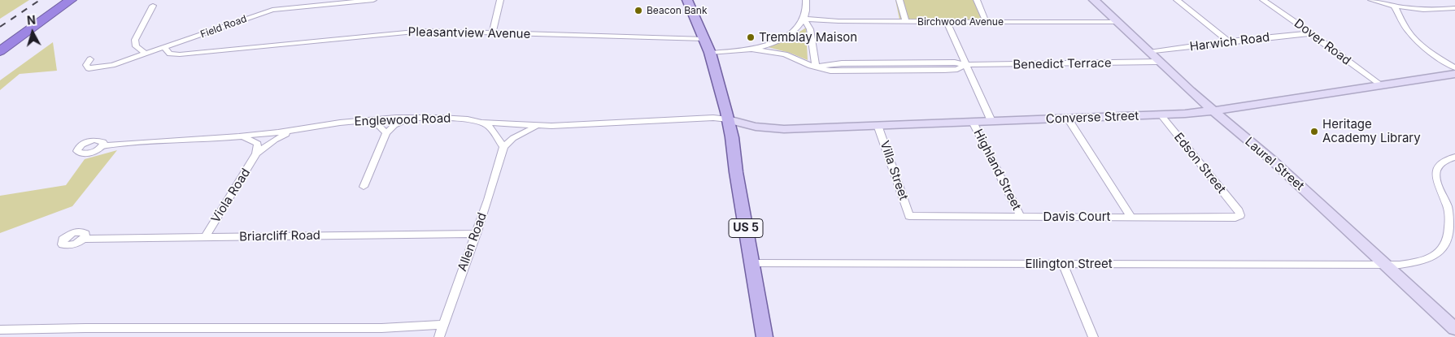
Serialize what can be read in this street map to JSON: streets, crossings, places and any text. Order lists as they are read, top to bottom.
{
  "streets": {
    "main road": ["Converse Street", "Laurel Street", "US 5"],
    "street": [
      "Birchwood Avenue",
      "Field Road",
      "Pleasantview Avenue",
      "Harwich Road",
      "Dover Road",
      "Benedict Terrace",
      "Englewood Road",
      "Edson Street",
      "Highland Street",
      "Villa Street",
      "Viola Road",
      "Davis Court",
      "Briarcliff Road",
      "Allen Road",
      "Ellington Street"
    ]
  },
  "crossings": [
    ["Birchwood Avenue", "Laurel Street"],
    ["Field Road", "Pleasantview Avenue"],
    ["Pleasantview Avenue", "US 5"],
    ["Harwich Road", "Dover Road"],
    ["Harwich Road", "Laurel Street"],
    ["Dover Road", "Converse Street"],
    ["Benedict Terrace", "Laurel Street"],
    ["Converse Street", "Englewood Road"],
    ["Converse Street", "Edson Street"],
    ["Converse Street", "Laurel Street"],
    ["Converse Street", "Highland Street"],
    ["Converse Street", "Villa Street"],
    ["Converse Street", "US 5"],
    ["Englewood Road", "Viola Road"],
    ["Englewood Road", "US 5"],
    ["Edson Street", "Davis Court"],
    ["Laurel Street", "Ellington Street"],
    ["Highland Street", "Davis Court"],
    ["Villa Street", "Davis Court"],
    ["Viola Road", "Briarcliff Road"],
    ["US 5", "Ellington Street"],
    ["Briarcliff Road", "Allen Road"]
  ],
  "places": ["Beacon Bank", "Tremblay Maison", "Heritage Academy Library"],
  "north": "top"
}
